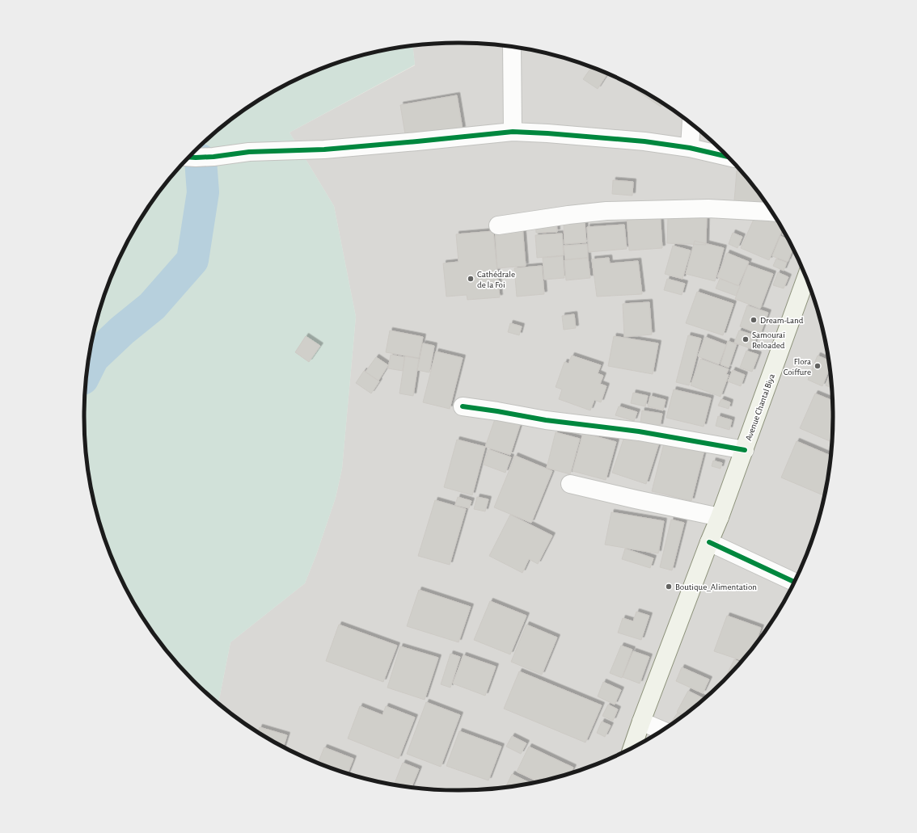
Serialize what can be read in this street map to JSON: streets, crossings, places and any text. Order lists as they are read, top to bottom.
{
  "streets": {
    "main road": ["Avenue Chantal Biya"]
  },
  "places": [
    "Cathédrale de la Foi",
    "Dream-Land",
    "Samouraï Reloaded",
    "Flora Coiffure",
    "Boutique_Alimentation"
  ]
}
